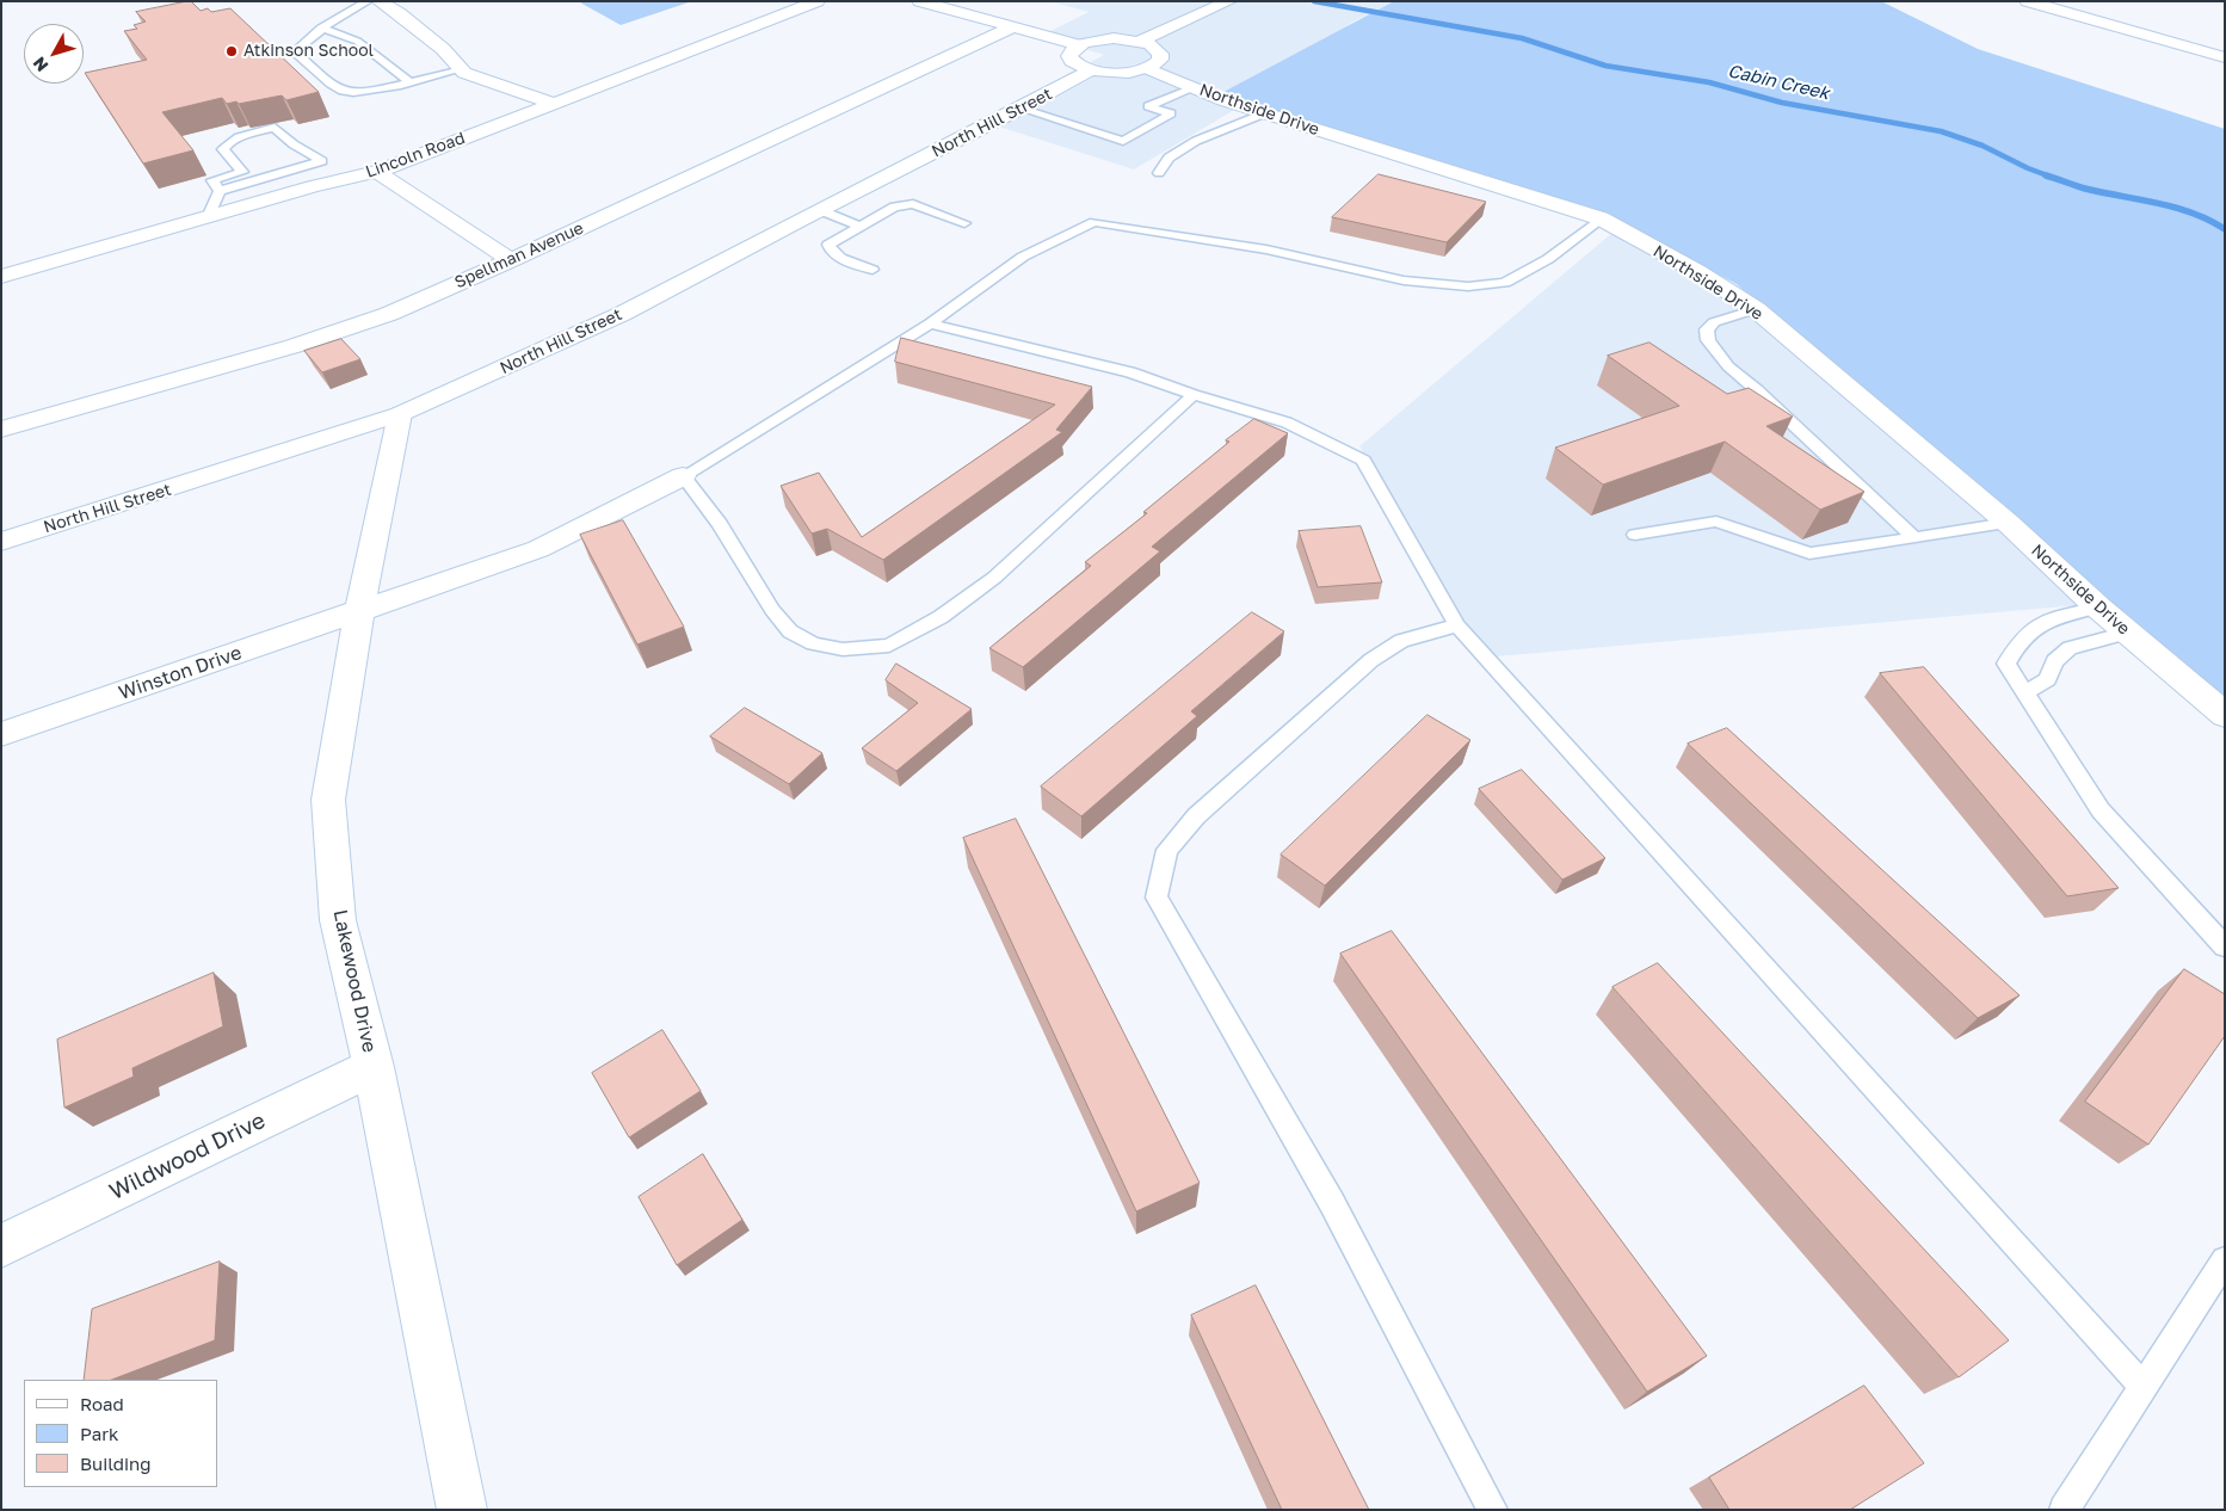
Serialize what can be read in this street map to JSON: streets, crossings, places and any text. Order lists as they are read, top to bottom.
{
  "streets": {
    "street": [
      "Northside Drive",
      "North Hill Street",
      "Lincoln Road",
      "Spellman Avenue",
      "Winston Drive",
      "Lakewood Drive",
      "Wildwood Drive"
    ]
  },
  "crossings": [
    ["North Hill Street", "Lakewood Drive"],
    ["Winston Drive", "Lakewood Drive"],
    ["Lakewood Drive", "Wildwood Drive"]
  ],
  "water": ["Cabin Creek"],
  "places": ["Atkinson School"],
  "legend": ["Road", "Park", "Building"],
  "north": "bottom left"
}
